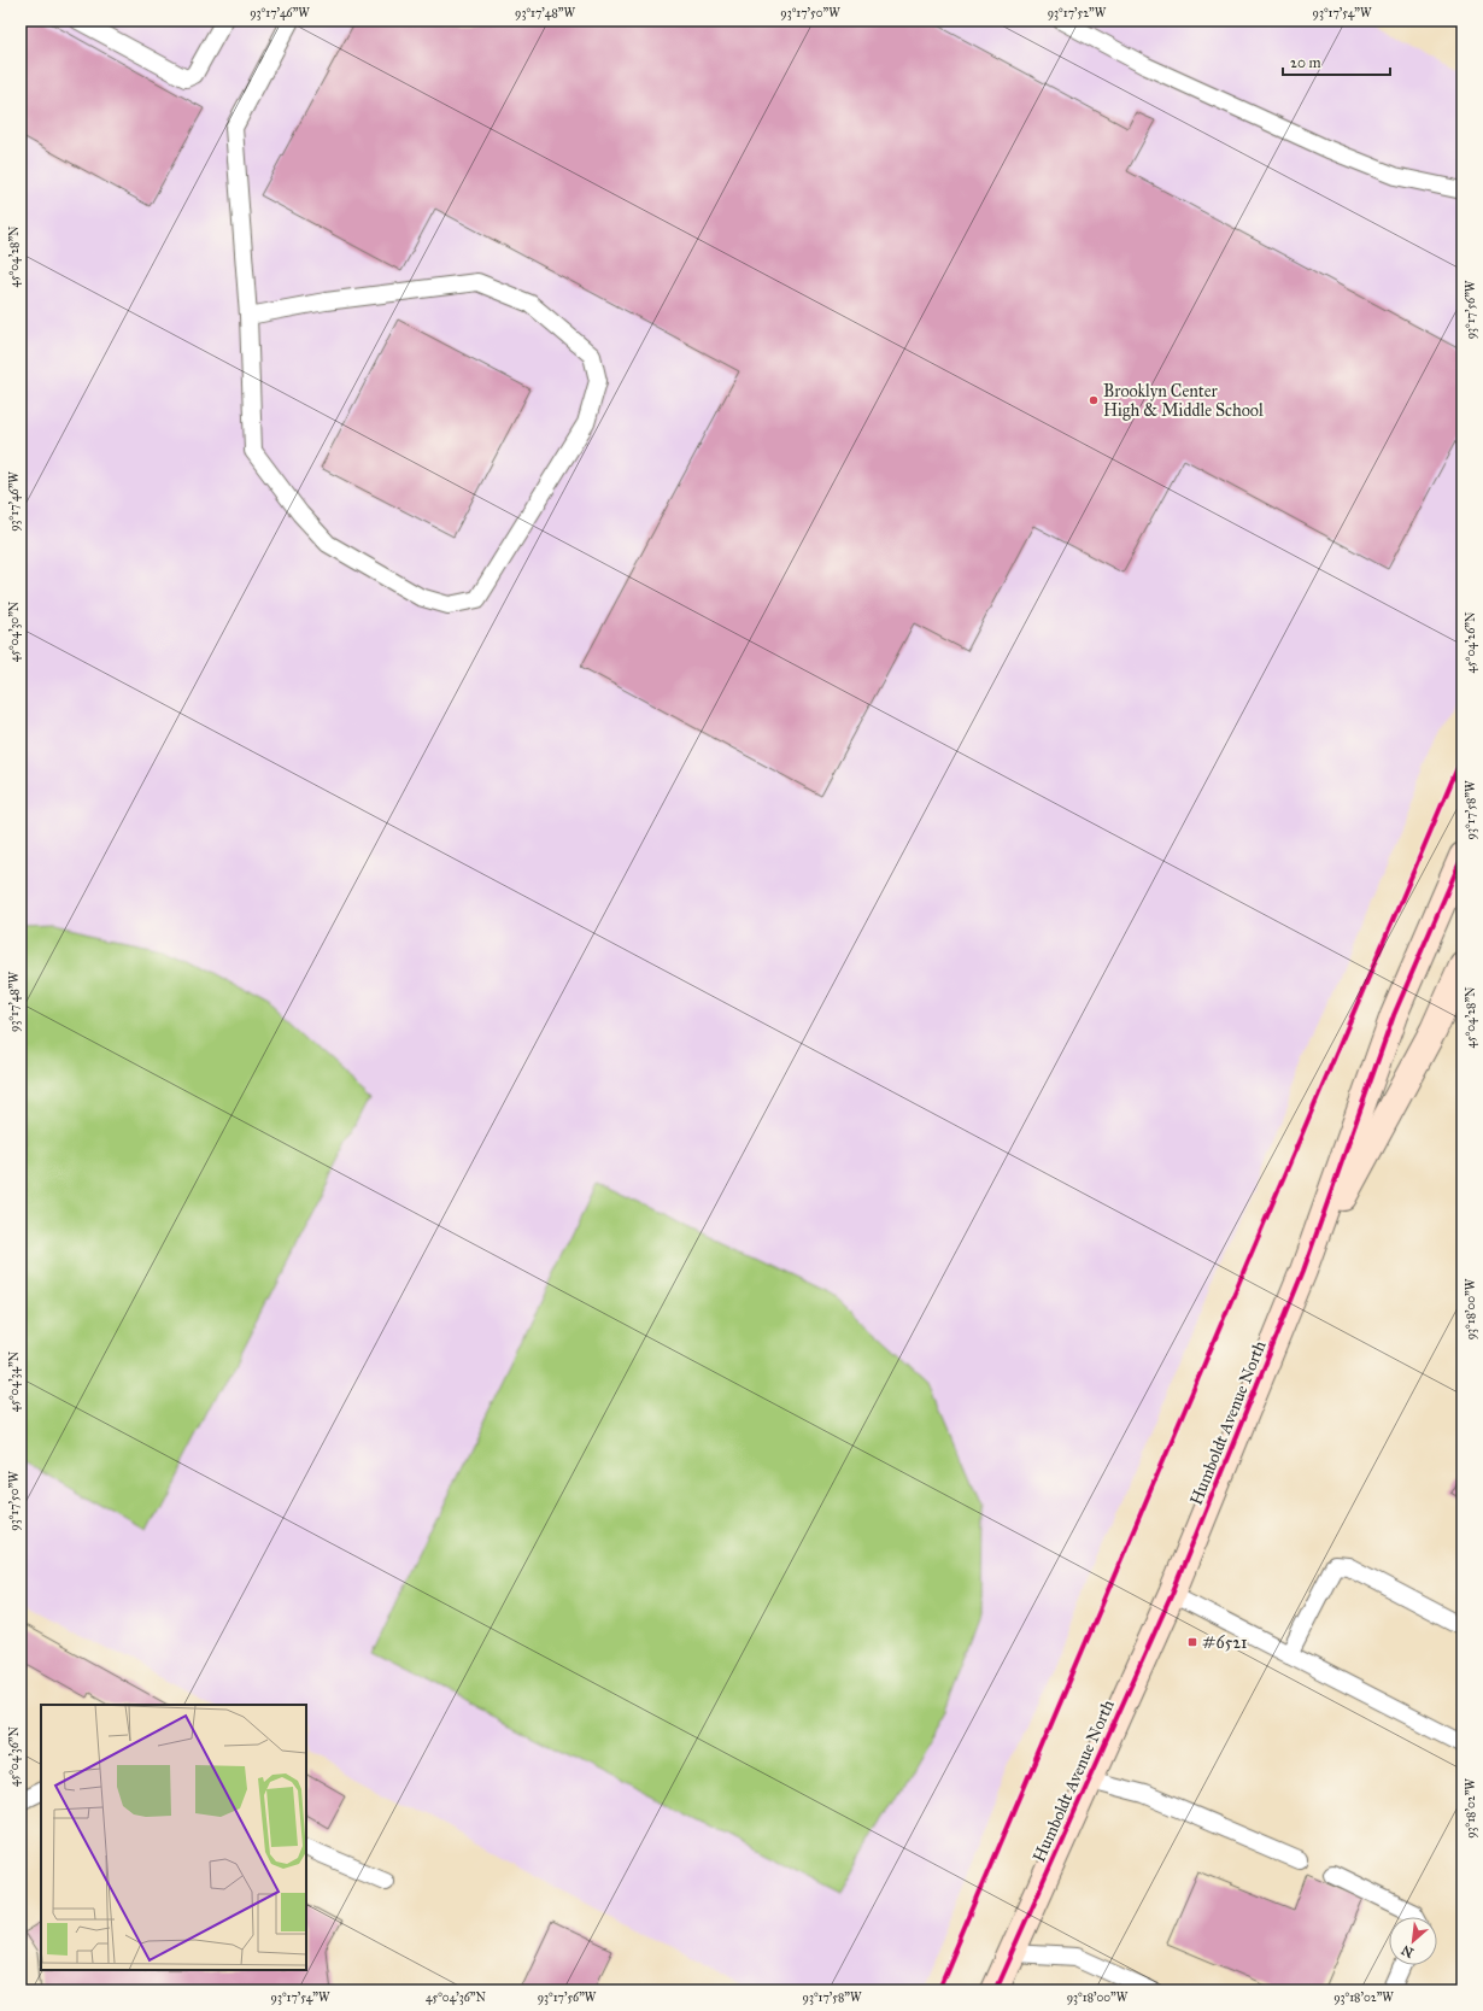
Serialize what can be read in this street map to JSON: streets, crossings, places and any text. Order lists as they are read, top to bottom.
{
  "streets": {
    "street": ["Humboldt Avenue North"]
  },
  "places": {
    "other": ["Brooklyn Center High & Middle School"],
    "transit": ["#6521"]
  },
  "scale_bar": "20 m",
  "north": "bottom left",
  "coordinates": [
    "93°17'46\"W",
    "93°17'48\"W",
    "93°17'50\"W",
    "93°17'52\"W",
    "93°17'54\"W",
    "45°04'28\"N",
    "93°17'56\"W",
    "45°04'30\"N",
    "45°04'26\"N",
    "93°17'58\"W",
    "93°18'00\"W",
    "45°04'34\"N",
    "45°04'36\"N",
    "93°18'02\"W"
  ]
}
